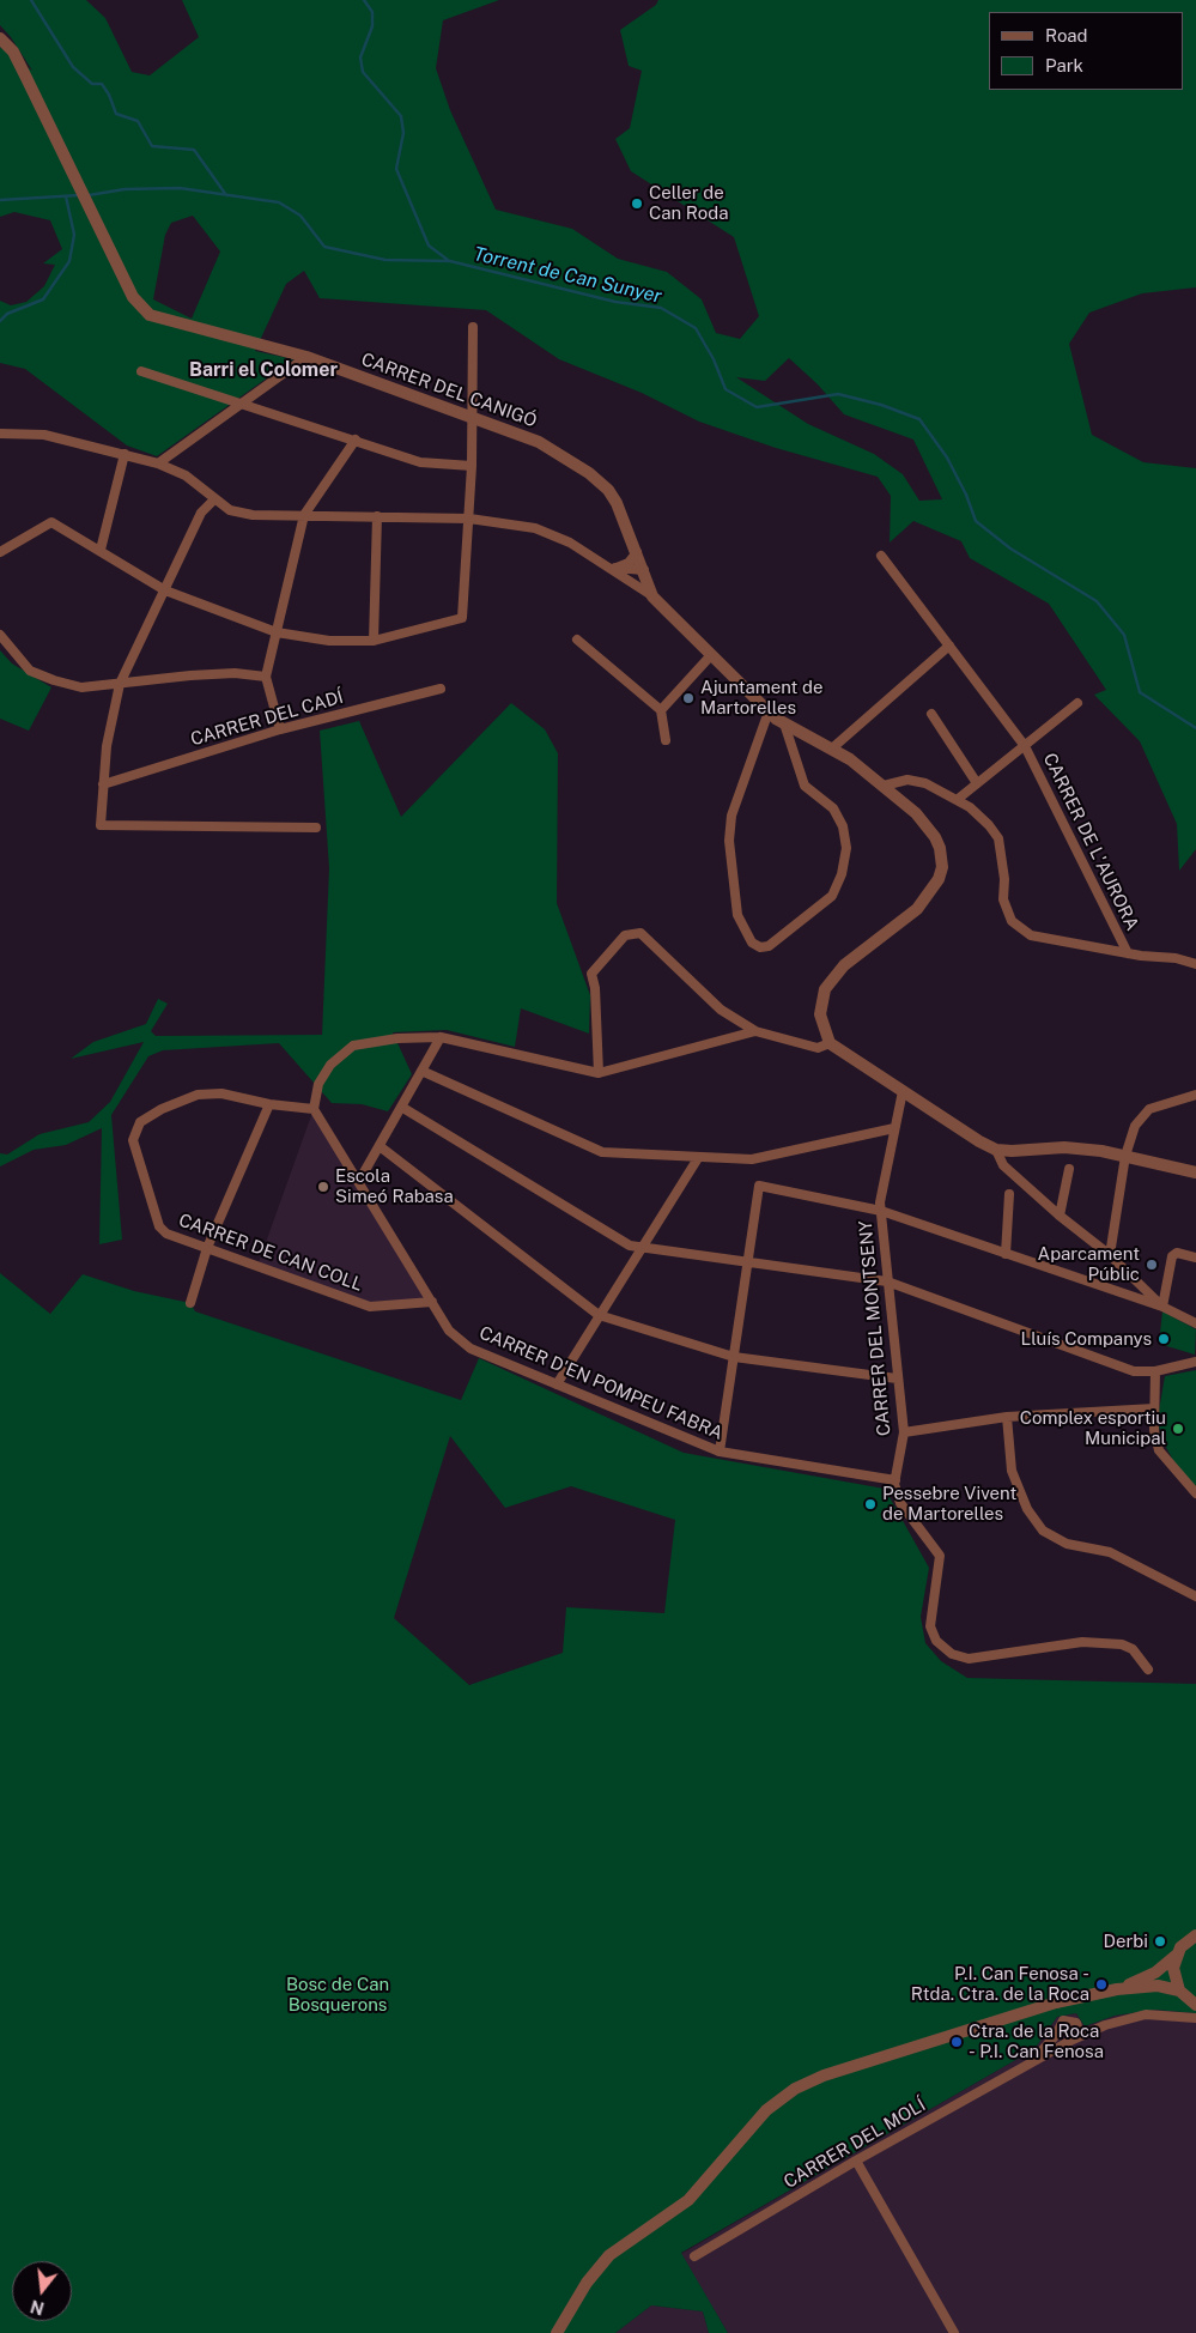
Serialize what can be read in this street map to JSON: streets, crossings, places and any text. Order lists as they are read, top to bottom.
{
  "streets": {
    "street": [
      "CARRER DEL CANIGÓ",
      "CARRER DEL CADÍ",
      "CARRER DE L'AURORA",
      "CARRER DE CAN COLL",
      "CARRER DEL MONTSENY",
      "CARRER D'EN POMPEU FABRA",
      "CARRER DEL MOLÍ"
    ]
  },
  "crossings": [
    ["CARRER DE CAN COLL", "CARRER D'EN POMPEU FABRA"],
    ["CARRER DEL MONTSENY", "CARRER D'EN POMPEU FABRA"]
  ],
  "districts": ["Barri el Colomer"],
  "water": ["Torrent de Can Sunyer"],
  "parks": ["Bosc de Can Bosquerons"],
  "places": [
    "Celler de Can Roda",
    "Ajuntament de Martorelles",
    "Escola Simeó Rabasa",
    "Aparcament Públic",
    "Lluís Companys",
    "Complex esportiu Municipal",
    "Pessebre Vivent de Martorelles",
    "Derbi",
    "P.I. Can Fenosa - Rtda. Ctra. de la Roca",
    "Ctra. de la Roca - P.I. Can Fenosa"
  ],
  "legend": ["Road", "Park"],
  "north": "bottom"
}
